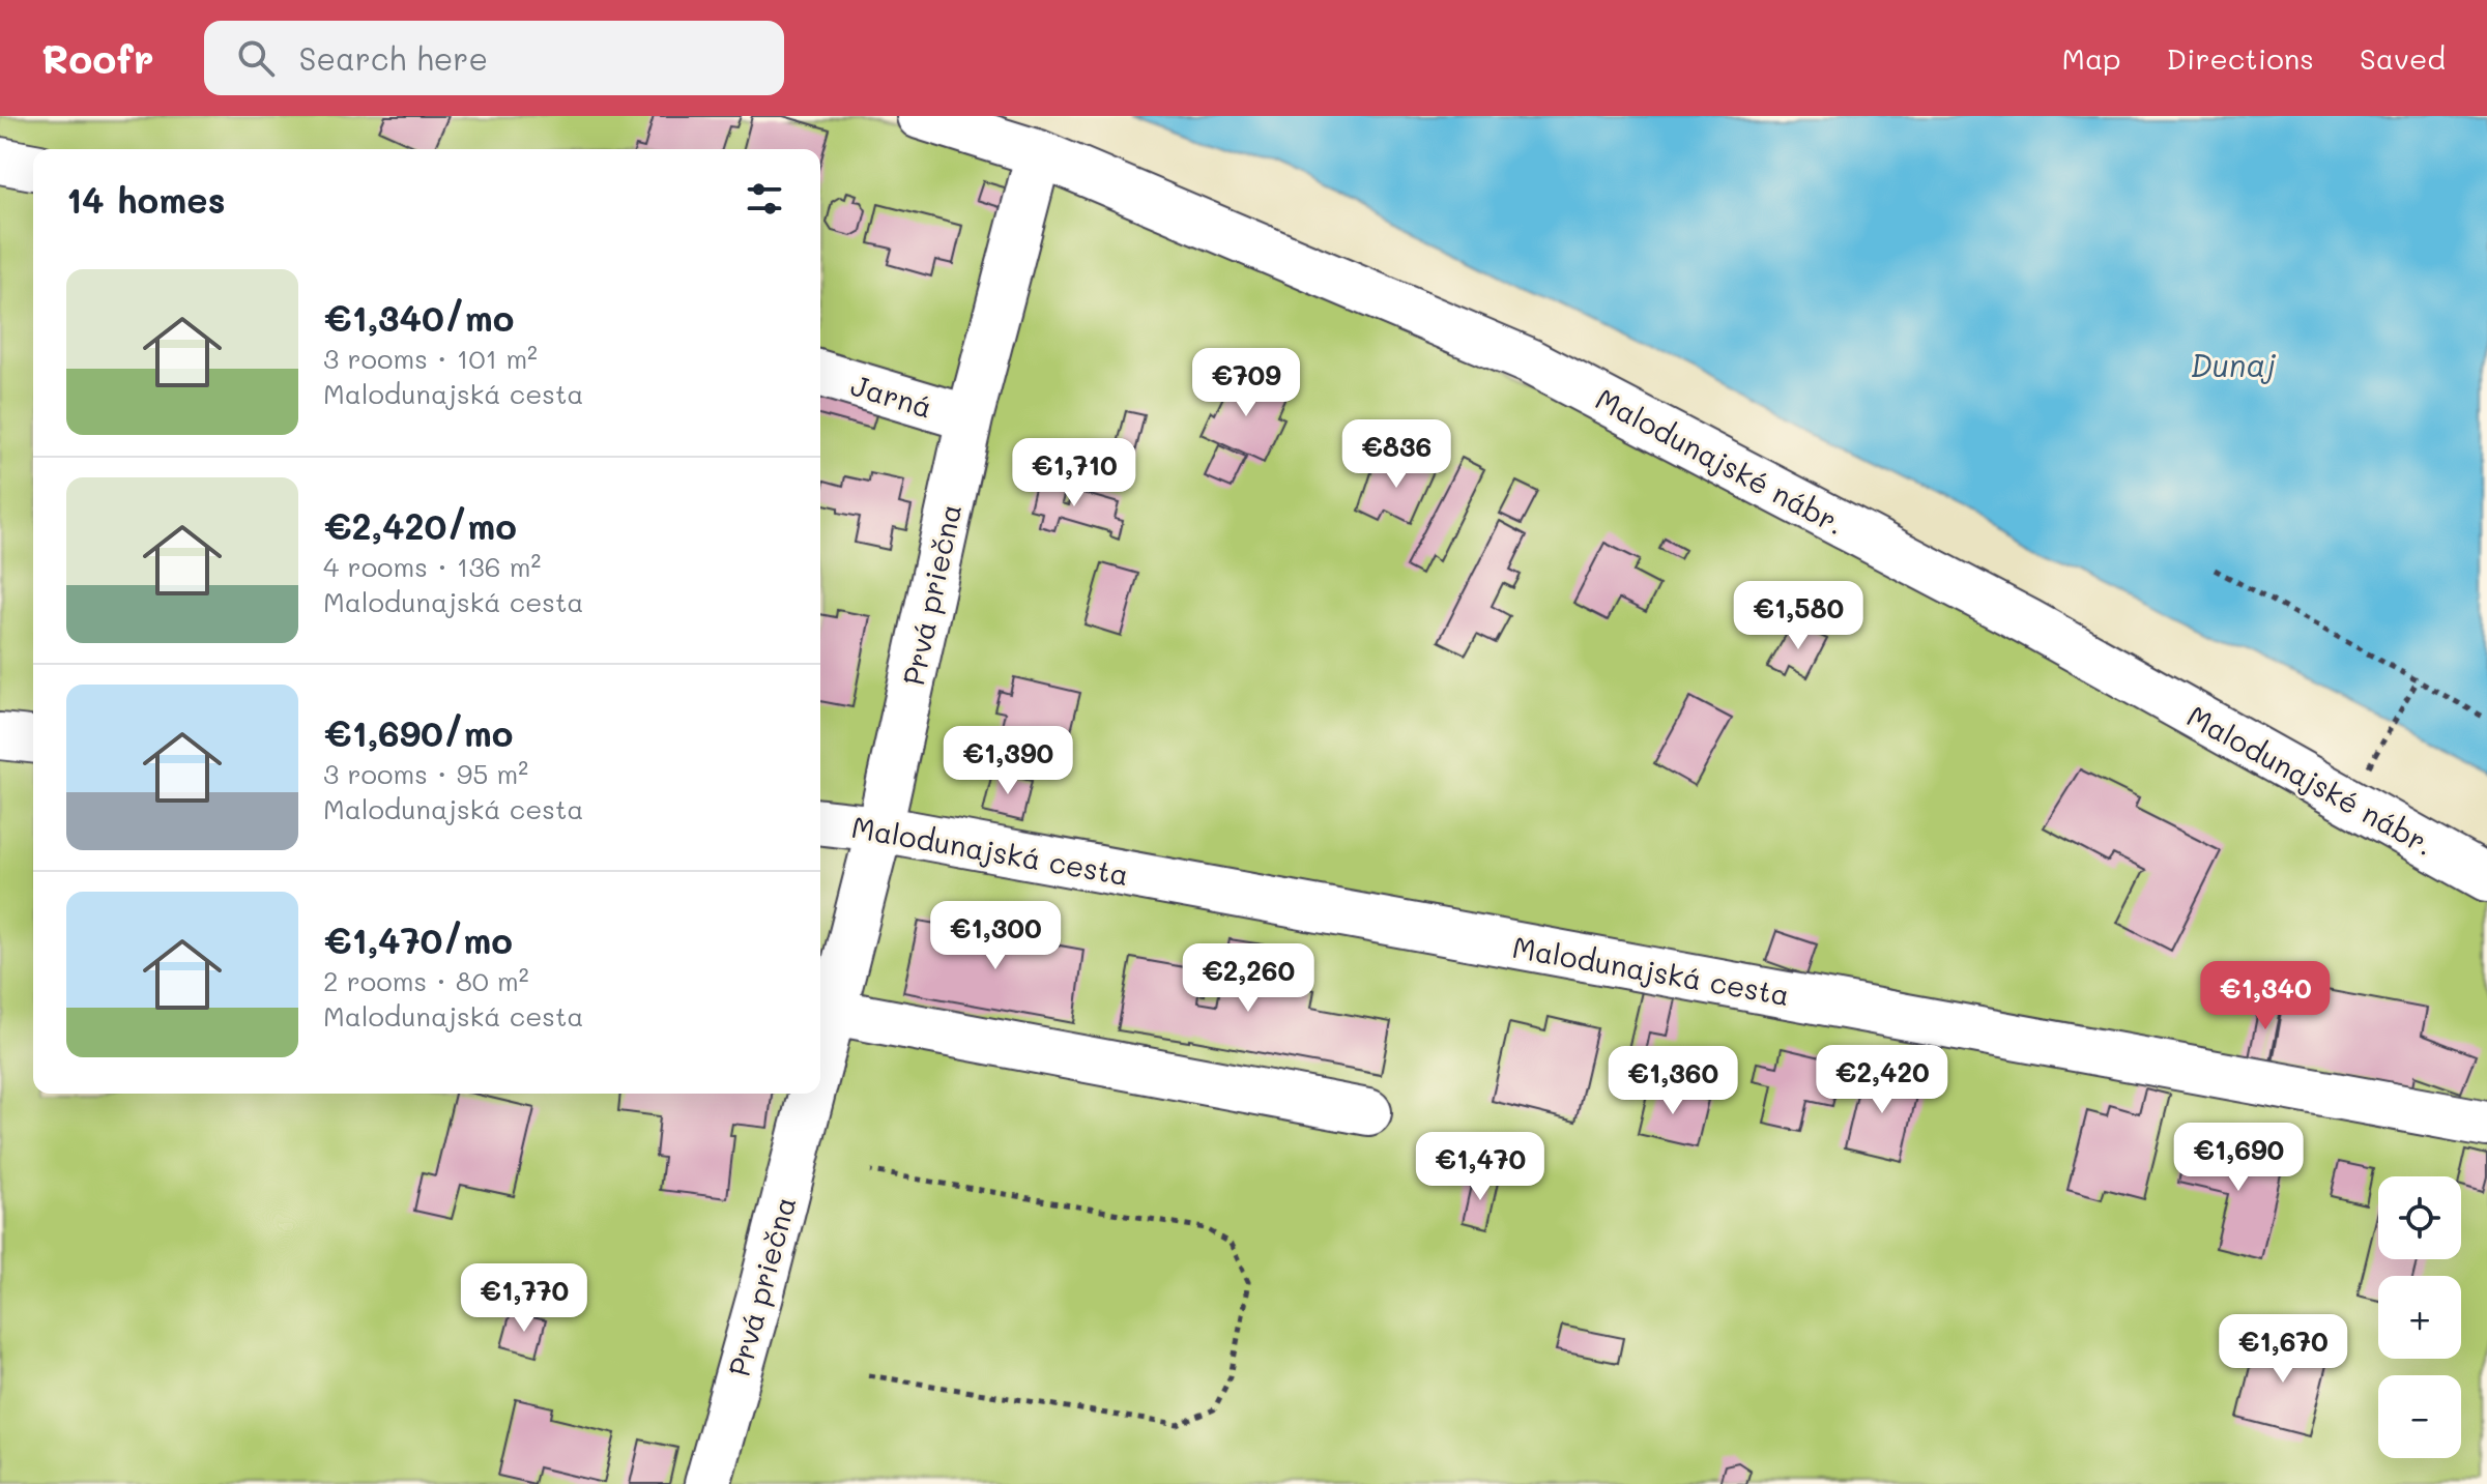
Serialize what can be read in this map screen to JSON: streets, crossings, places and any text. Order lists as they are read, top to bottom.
{
  "streets": {
    "street": [
      "Jarná",
      "Malodunajské nábr.",
      "Prvá priečna",
      "Malodunajská cesta"
    ]
  },
  "crossings": [
    ["Jarná", "Prvá priečna"],
    ["Malodunajské nábr.", "Prvá priečna"],
    ["Prvá priečna", "Malodunajská cesta"]
  ],
  "water": ["Dunaj"],
  "page": {
    "header": "Roofr",
    "search": "Search here",
    "nav": ["Map", "Directions", "Saved"],
    "heading": "14 homes",
    "list": [
      {
        "name": "€1,340/mo",
        "note": "3 rooms · 101 m² · Malodunajská cesta"
      },
      {
        "name": "€2,420/mo",
        "note": "4 rooms · 136 m² · Malodunajská cesta"
      },
      {
        "name": "€1,690/mo",
        "note": "3 rooms · 95 m² · Malodunajská cesta"
      },
      {
        "name": "€1,470/mo",
        "note": "2 rooms · 80 m² · Malodunajská cesta"
      }
    ],
    "price": [
      "€709",
      "€836",
      "€1,710",
      "€1,580",
      "€1,390",
      "€1,300",
      "€2,260",
      "€1,340",
      "€2,420",
      "€1,360",
      "€1,690",
      "€1,470",
      "€1,770",
      "€1,670"
    ],
    "map_buttons": ["+", "−"]
  }
}
